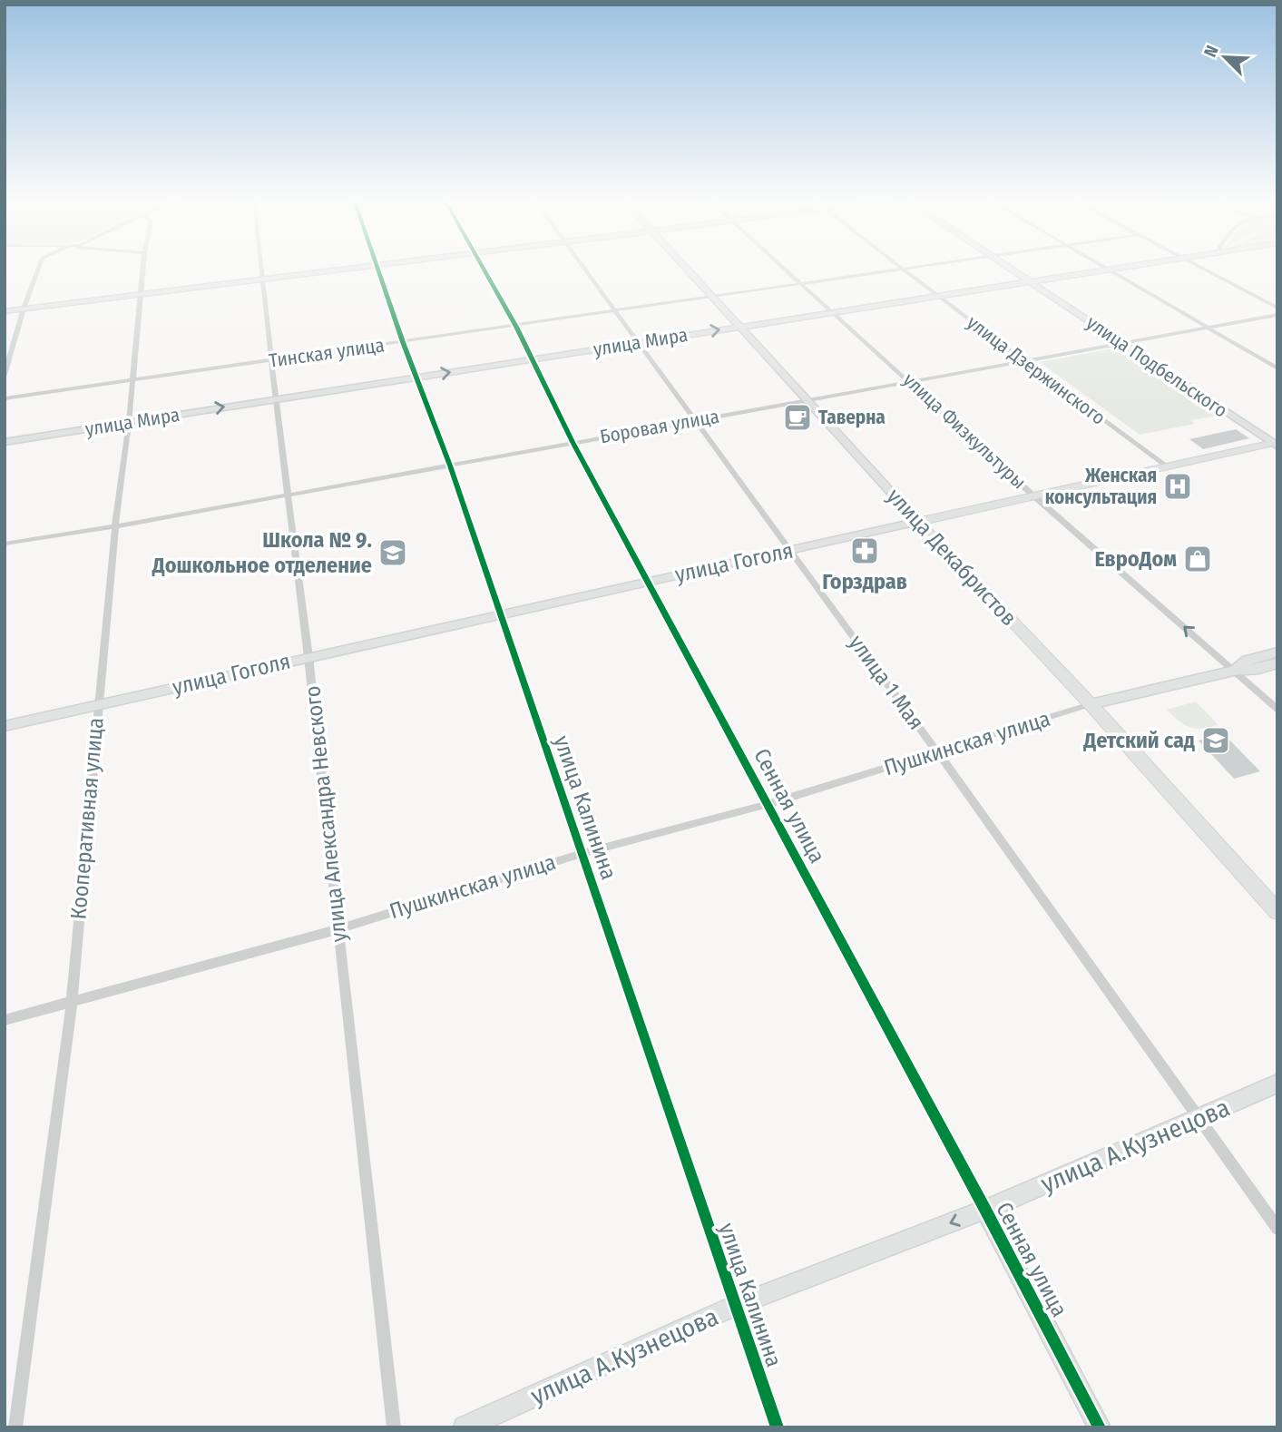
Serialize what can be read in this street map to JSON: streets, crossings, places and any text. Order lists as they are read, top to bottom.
{
  "streets": {
    "main road": [
      "улица Мира",
      "улица Подбельского",
      "улица Декабристов",
      "улица Гоголя",
      "Пушкинская улица",
      "Сенная улица",
      "улица А.Кузнецова"
    ],
    "street": [
      "Тинская улица",
      "улица Дзержинского",
      "Боровая улица",
      "улица Физкультуры",
      "улица 1 Мая",
      "улица Калинина",
      "улица Александра Невского",
      "Кооперативная улица"
    ]
  },
  "crossings": [
    ["улица Мира", "улица Подбельского"],
    ["улица Мира", "улица Дзержинского"],
    ["улица Мира", "улица Физкультуры"],
    ["улица Мира", "улица Декабристов"],
    ["улица Мира", "улица 1 Мая"],
    ["улица Мира", "Сенная улица"],
    ["улица Мира", "улица Калинина"],
    ["улица Мира", "улица Александра Невского"],
    ["улица Мира", "Кооперативная улица"],
    ["Тинская улица", "улица Дзержинского"],
    ["Тинская улица", "улица Физкультуры"],
    ["Тинская улица", "улица Декабристов"],
    ["Тинская улица", "улица 1 Мая"],
    ["Тинская улица", "Сенная улица"],
    ["Тинская улица", "улица Калинина"],
    ["Тинская улица", "улица Александра Невского"],
    ["Тинская улица", "Кооперативная улица"],
    ["улица Подбельского", "Боровая улица"],
    ["улица Подбельского", "улица Гоголя"],
    ["улица Дзержинского", "Боровая улица"],
    ["улица Дзержинского", "улица Гоголя"],
    ["Боровая улица", "улица Физкультуры"],
    ["Боровая улица", "улица Декабристов"],
    ["Боровая улица", "улица 1 Мая"],
    ["Боровая улица", "Сенная улица"],
    ["Боровая улица", "улица Калинина"],
    ["Боровая улица", "улица Александра Невского"],
    ["Боровая улица", "Кооперативная улица"],
    ["улица Физкультуры", "улица Гоголя"],
    ["улица Физкультуры", "Пушкинская улица"],
    ["улица Декабристов", "улица Гоголя"],
    ["улица Декабристов", "Пушкинская улица"],
    ["улица Гоголя", "улица 1 Мая"],
    ["улица Гоголя", "Сенная улица"],
    ["улица Гоголя", "улица Калинина"],
    ["улица Гоголя", "улица Александра Невского"],
    ["улица Гоголя", "Кооперативная улица"],
    ["улица 1 Мая", "Пушкинская улица"],
    ["улица 1 Мая", "улица А.Кузнецова"],
    ["Пушкинская улица", "Сенная улица"],
    ["Пушкинская улица", "улица Калинина"],
    ["Пушкинская улица", "улица Александра Невского"],
    ["Пушкинская улица", "Кооперативная улица"],
    ["Сенная улица", "улица А.Кузнецова"],
    ["улица Калинина", "улица А.Кузнецова"]
  ],
  "one_way": ["улица Физкультуры"],
  "places": {
    "cafe": ["Таверна"],
    "hospital": ["Женская консультация"],
    "pharmacy": ["Горздрав"],
    "school or university": ["Школа № 9. Дошкольное отделение", "Детский сад"],
    "shop": ["ЕвроДом"]
  },
  "north": "top left"
}
